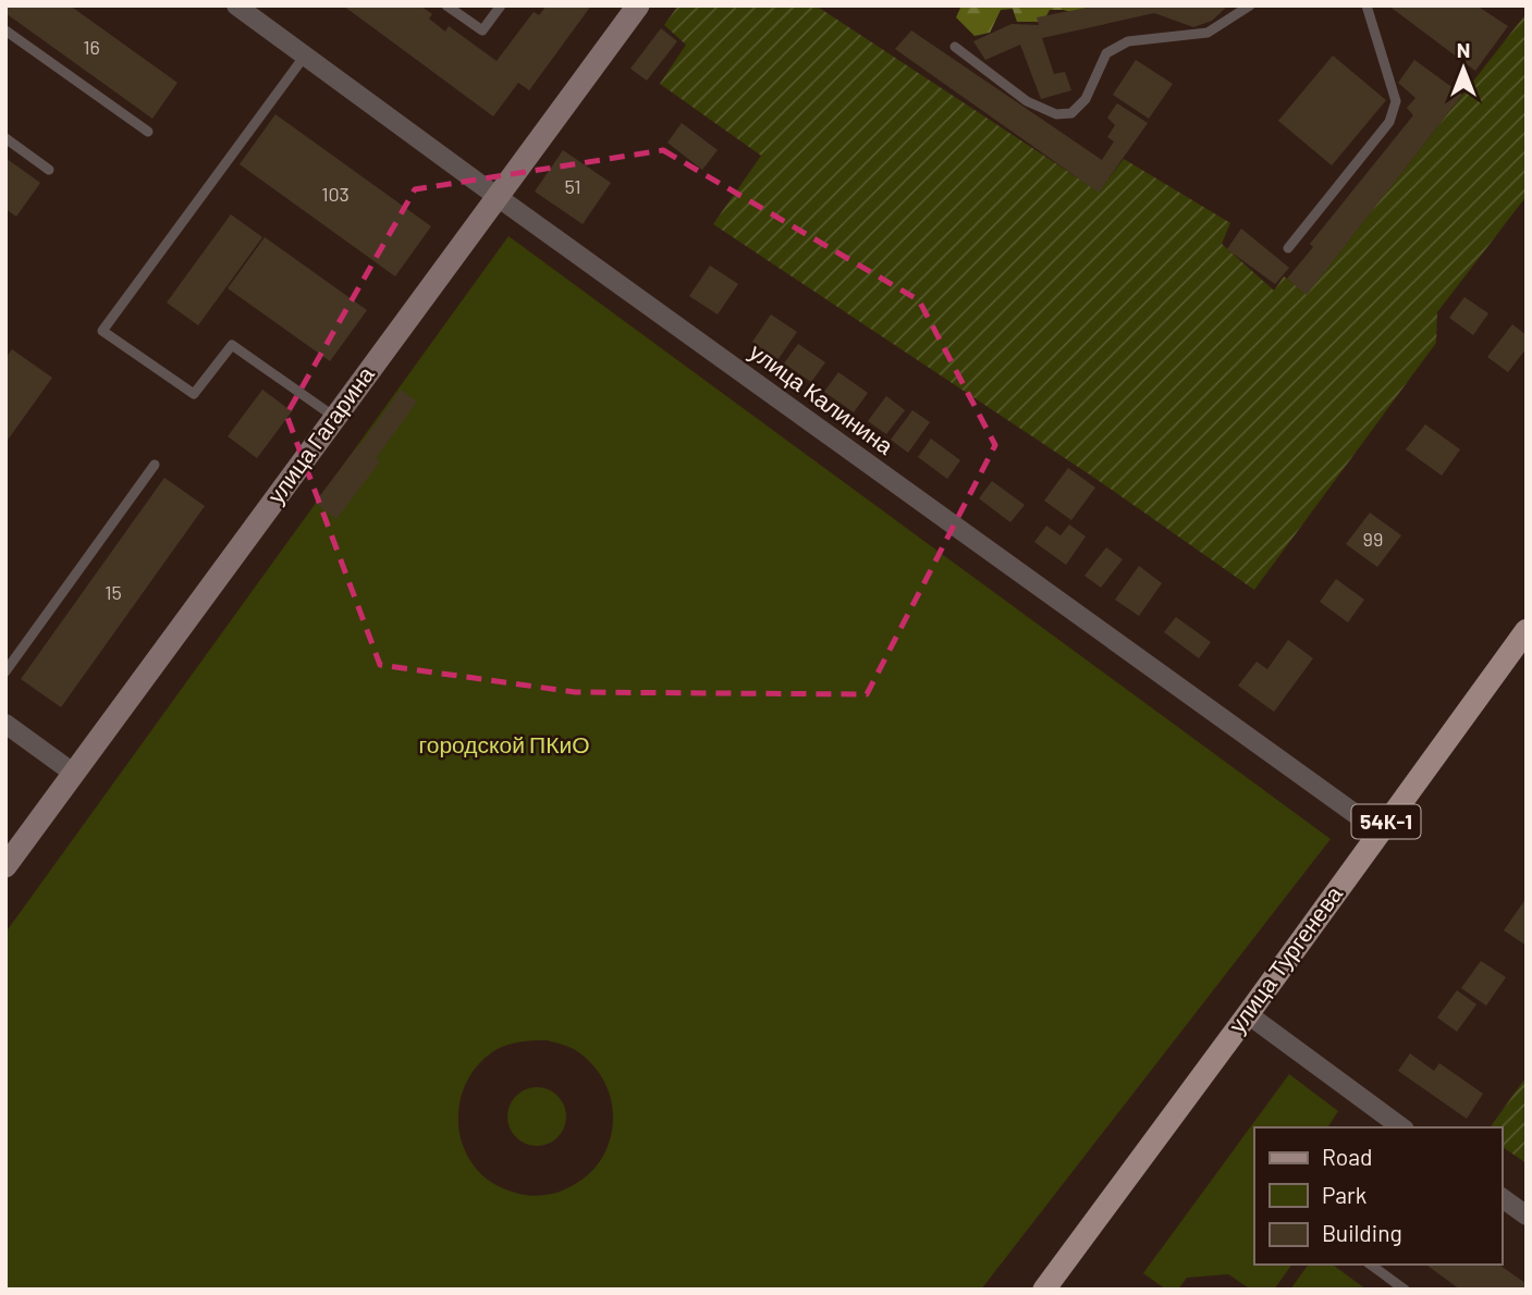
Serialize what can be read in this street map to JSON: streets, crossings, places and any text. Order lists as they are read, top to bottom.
{
  "streets": {
    "main road": ["54К-1", "улица Тургенева"],
    "street": ["улица Калинина", "улица Гагарина"]
  },
  "crossings": [
    ["улица Калинина", "улица Гагарина"],
    ["улица Калинина", "улица Тургенева"]
  ],
  "parks": ["городской ПКиО"],
  "house_numbers": [
    "16",
    "51",
    "103",
    "99",
    "15"
  ],
  "legend": ["Road", "Park", "Building"],
  "north": "top"
}
